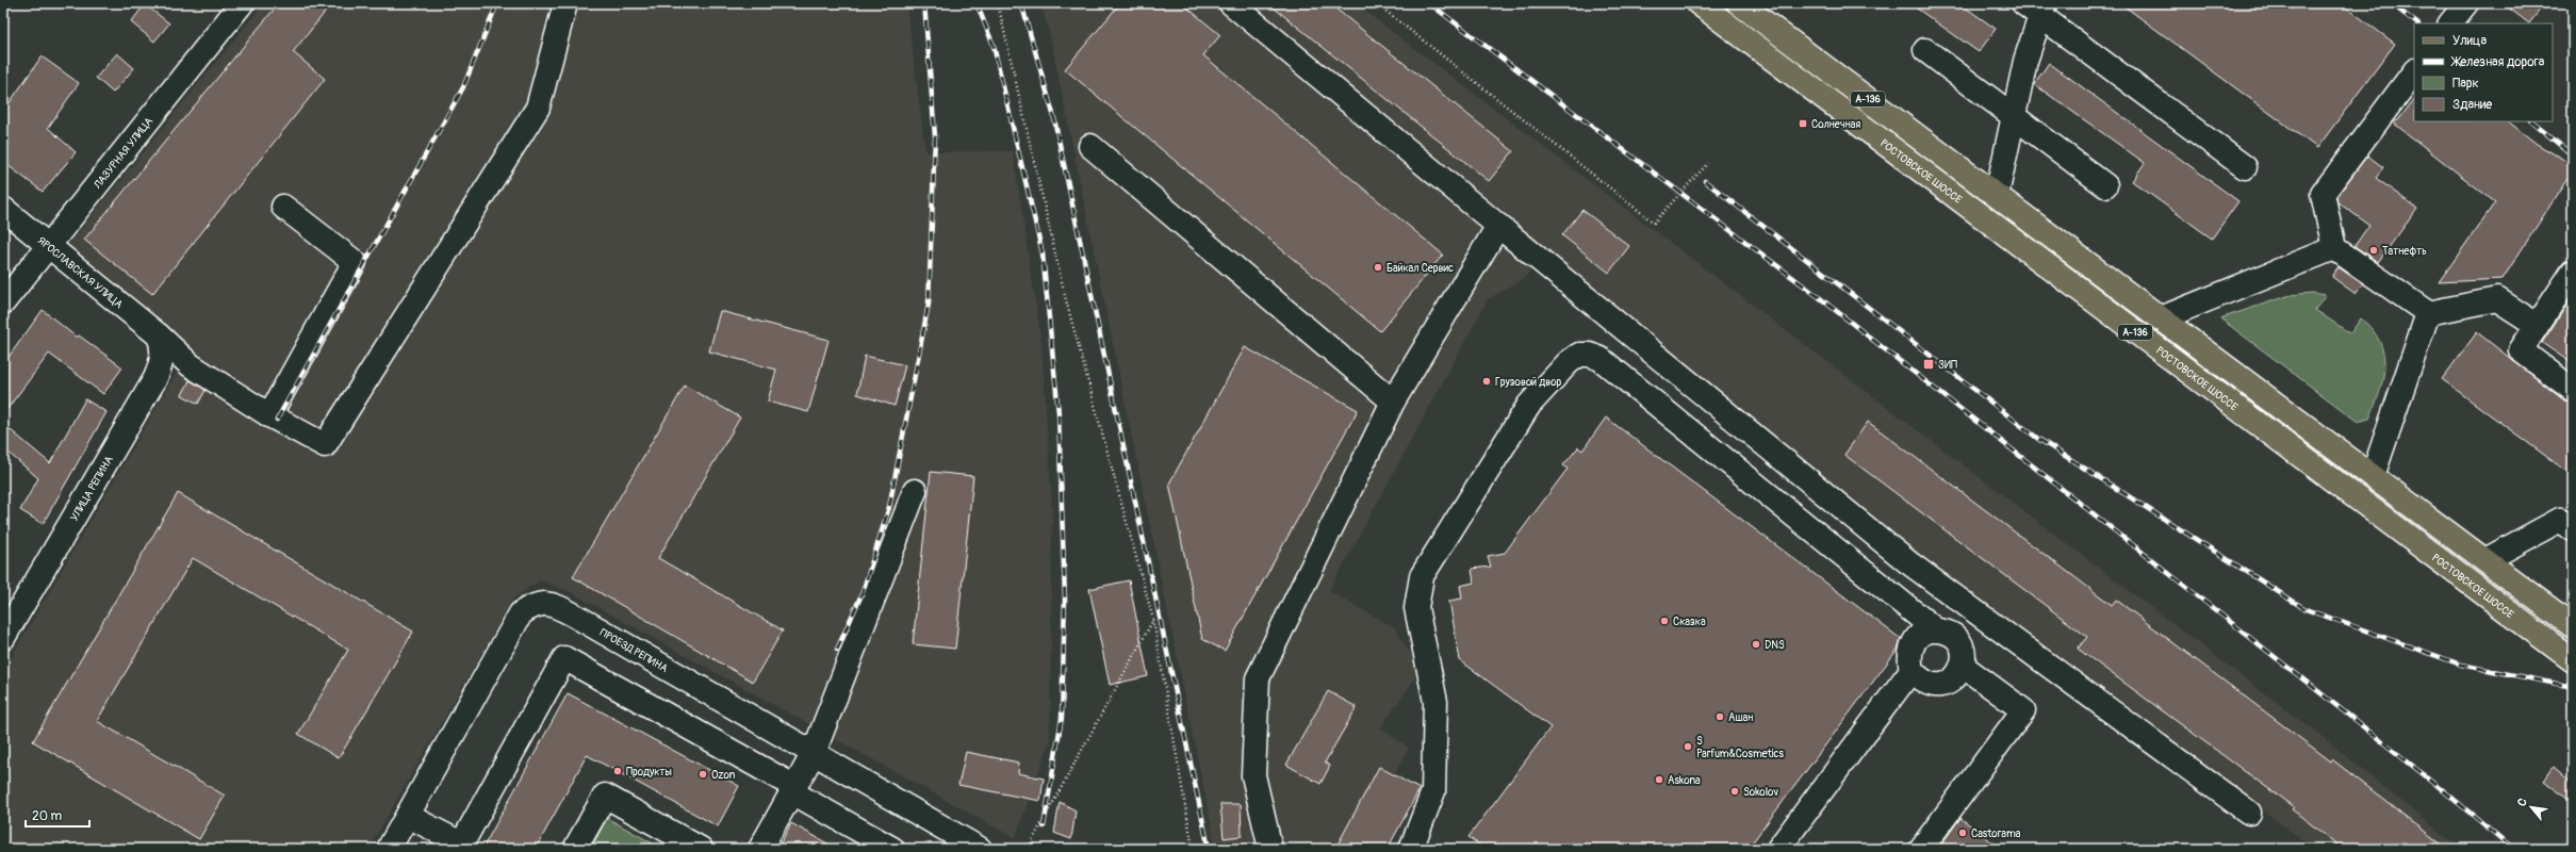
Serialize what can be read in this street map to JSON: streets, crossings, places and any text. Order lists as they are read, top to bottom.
{
  "streets": {
    "main road": ["А-136", "РОСТОВСКОЕ ШОССЕ"],
    "street": [
      "ЛАЗУРНАЯ УЛИЦА",
      "ЯРОСЛАВСКАЯ УЛИЦА",
      "УЛИЦА РЕПИНА",
      "ПРОЕЗД РЕПИНА"
    ]
  },
  "crossings": [
    ["ЛАЗУРНАЯ УЛИЦА", "ЯРОСЛАВСКАЯ УЛИЦА"],
    ["ЯРОСЛАВСКАЯ УЛИЦА", "УЛИЦА РЕПИНА"]
  ],
  "places": {
    "transit": ["Солнечная", "ЗИП"],
    "other": [
      "Татнефть",
      "Байкал Сервис",
      "Грузовой двор",
      "Сказка",
      "DNS",
      "Ашан",
      "S Parfum&Cosmetics",
      "Продукты",
      "Ozon",
      "Askona",
      "Sokolov",
      "Castorama"
    ]
  },
  "legend": [
    "Улица",
    "Железная дорога",
    "Парк",
    "Здание"
  ],
  "scale_bar": "20 m",
  "north": "top left"
}
